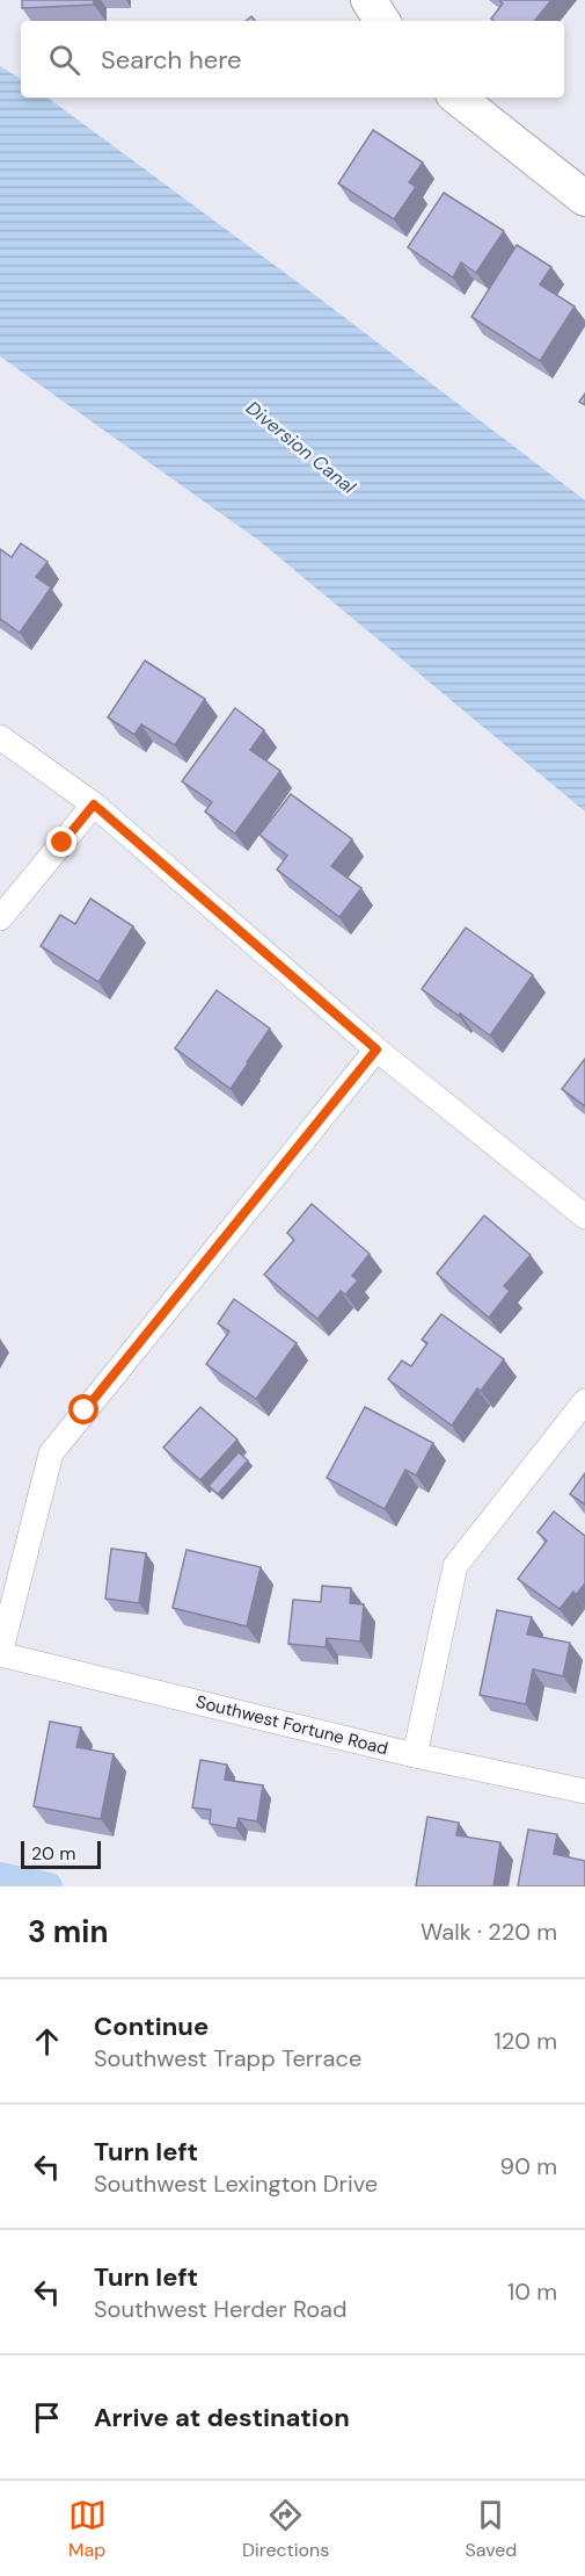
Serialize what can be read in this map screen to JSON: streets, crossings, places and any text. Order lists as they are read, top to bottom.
{
  "streets": {
    "street": ["Southwest Fortune Road"]
  },
  "water": ["Diversion Canal"],
  "scale_bar": "20 m",
  "page": {
    "search": "Search here",
    "scale": "20 m",
    "heading": ["3 min", "Walk · 220 m"],
    "list": [
      ["Continue", "Southwest Trapp Terrace", "120 m"],
      ["Turn left", "Southwest Lexington Drive", "90 m"],
      ["Turn left", "Southwest Herder Road", "10 m"],
      "Arrive at destination"
    ],
    "nav": ["Map", "Directions", "Saved"]
  }
}
